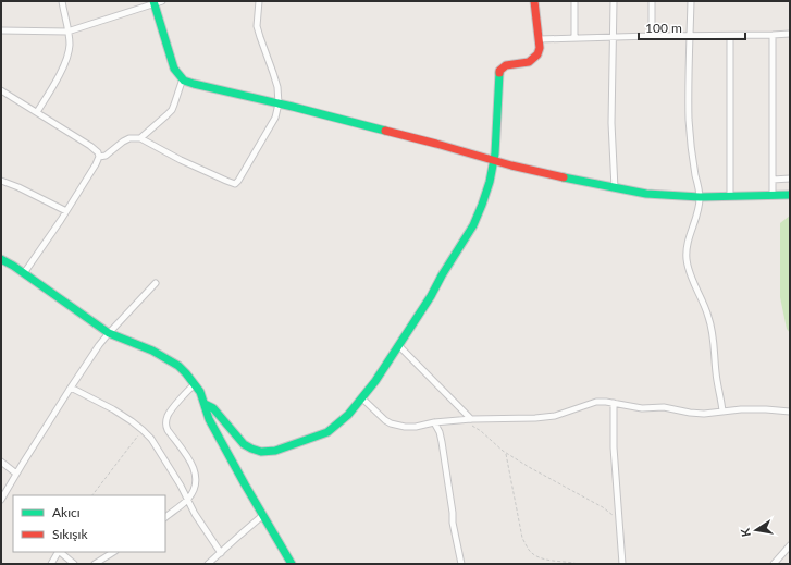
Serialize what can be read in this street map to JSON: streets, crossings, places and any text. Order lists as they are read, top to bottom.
{
  "legend": ["Akıcı", "Sıkışık"],
  "scale_bar": "100 m",
  "north": "left"
}
